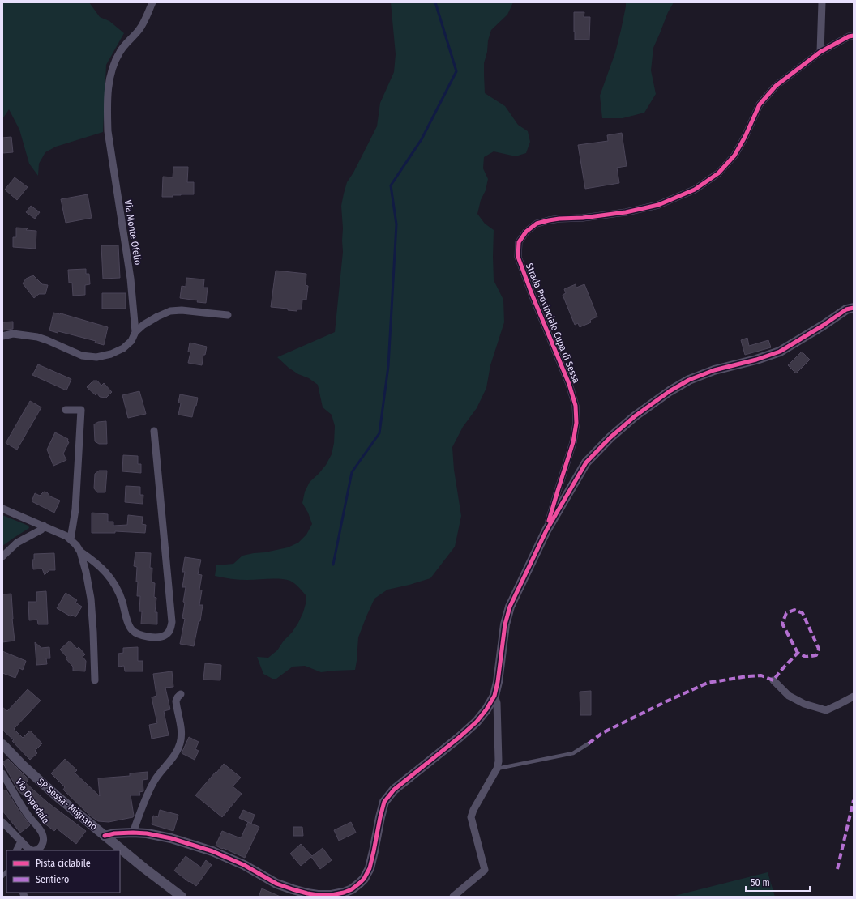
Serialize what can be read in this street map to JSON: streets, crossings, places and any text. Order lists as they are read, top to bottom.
{
  "streets": {
    "street": [
      "Via Monte Ofelio",
      "Strada Provinciale Cupa di Sessa",
      "Via Ospedale",
      "SP Sessa- Mignano"
    ]
  },
  "legend": ["Pista ciclabile", "Sentiero"],
  "scale_bar": "50 m"
}
